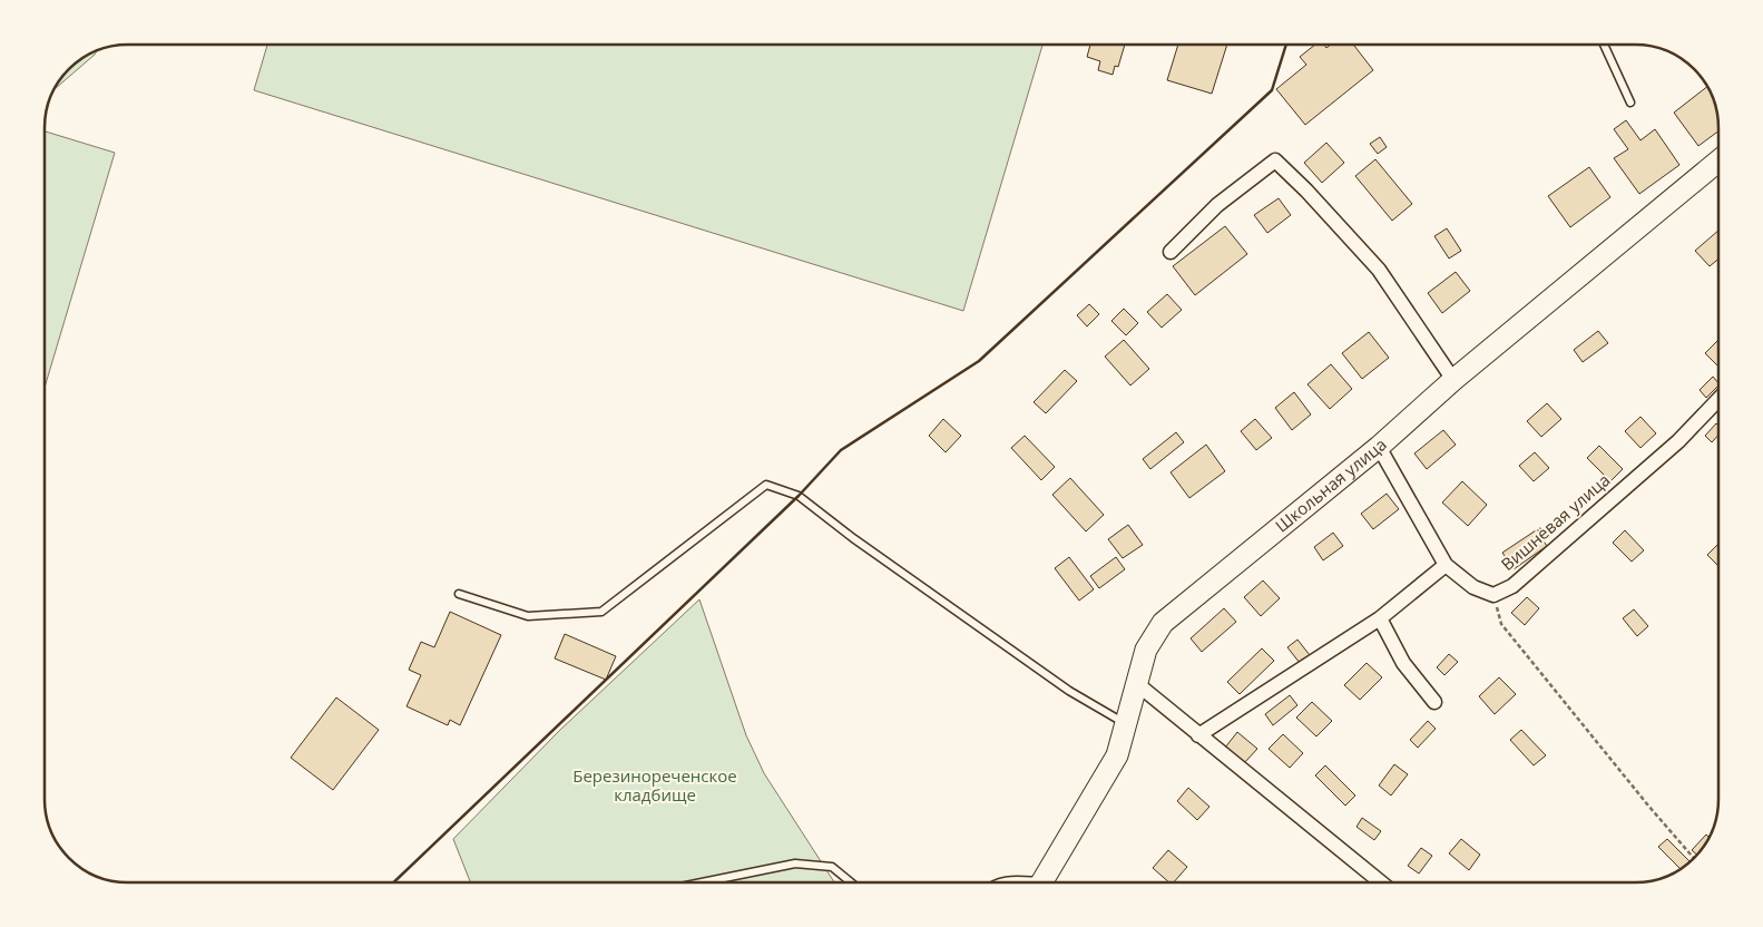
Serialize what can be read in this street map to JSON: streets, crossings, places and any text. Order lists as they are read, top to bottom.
{
  "streets": {
    "street": ["Школьная улица", "Вишнёвая улица"]
  },
  "parks": ["Березинореченское кладбище"]
}
